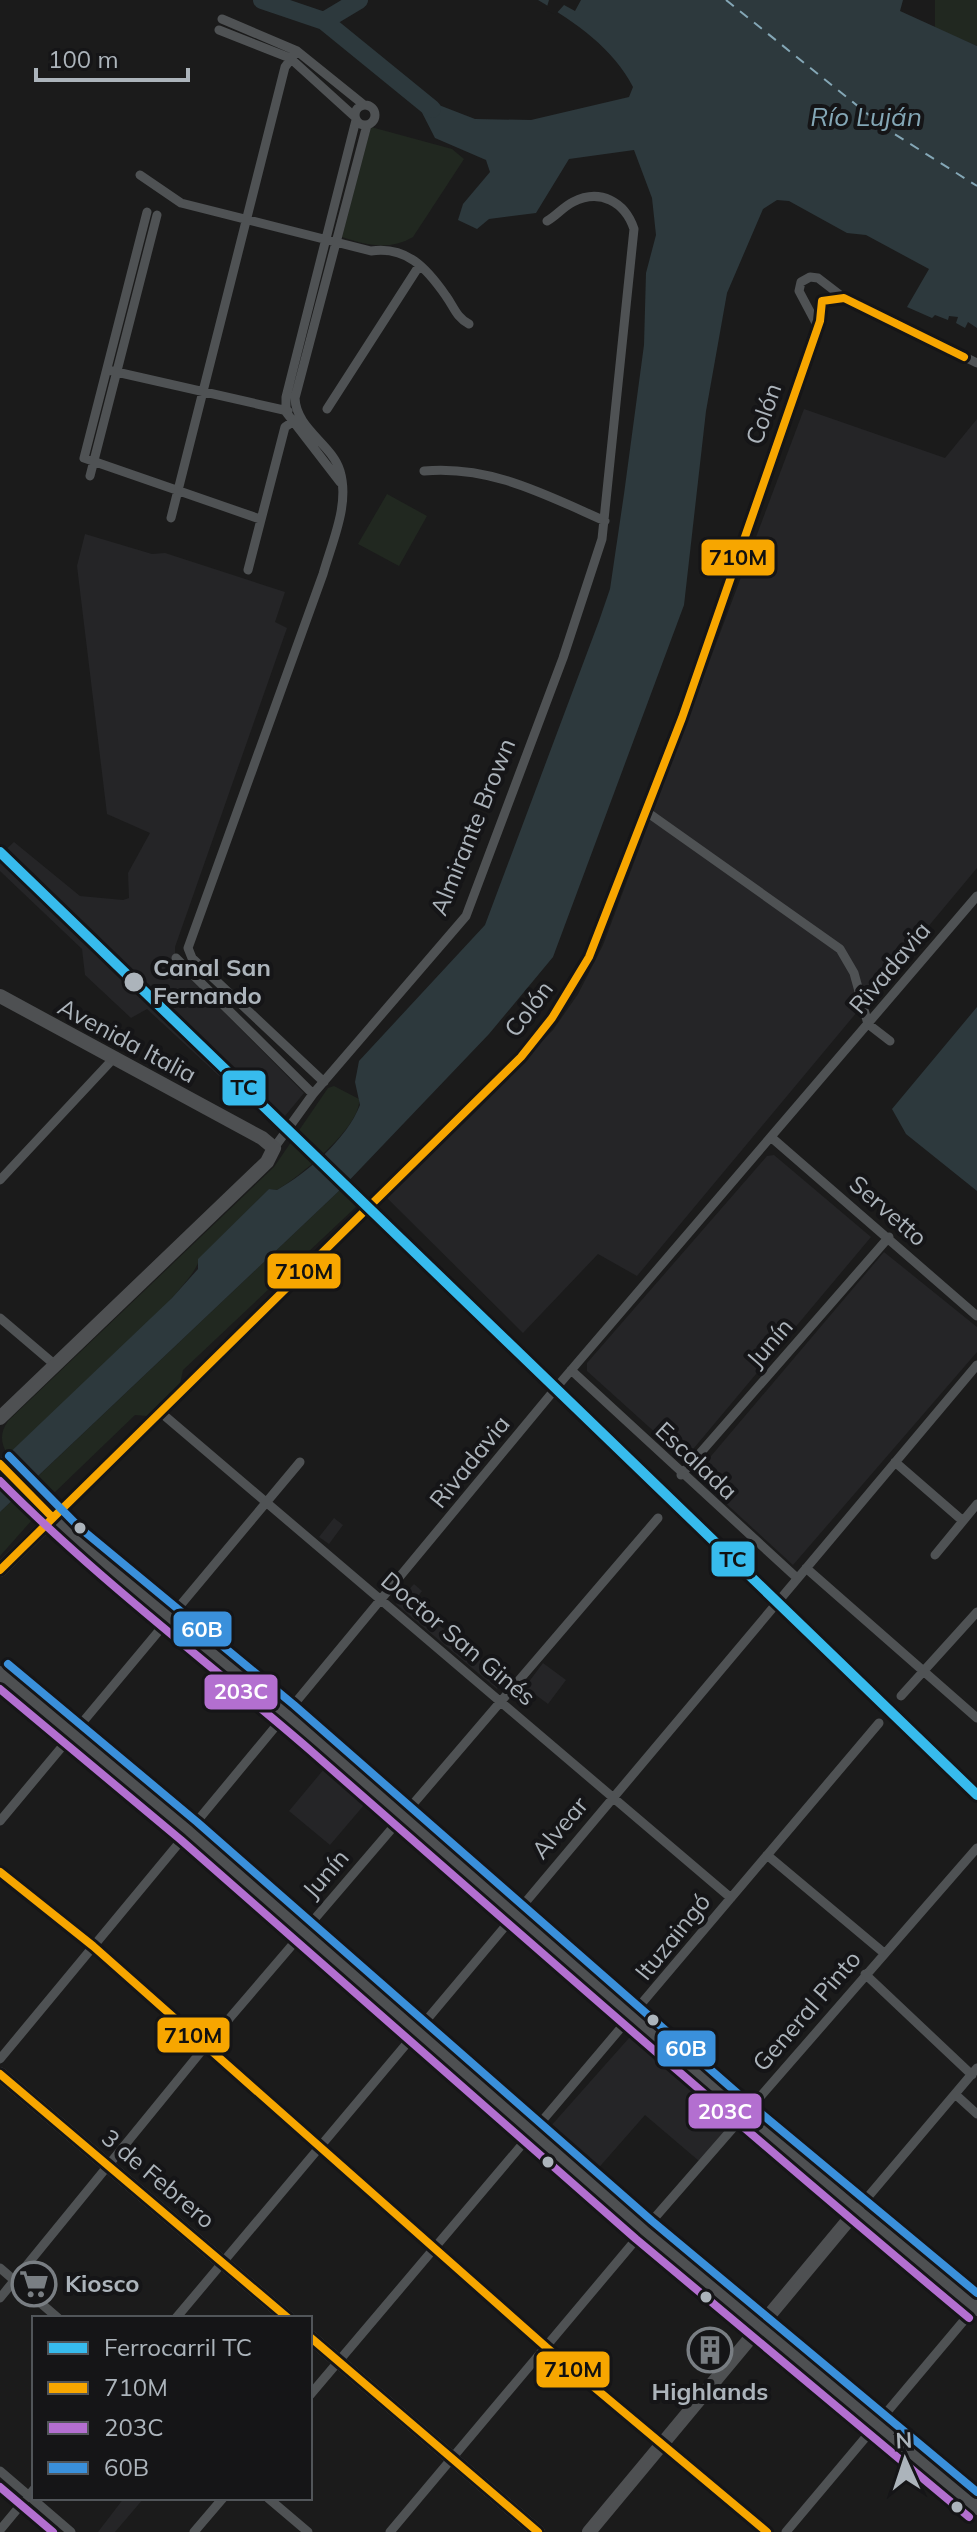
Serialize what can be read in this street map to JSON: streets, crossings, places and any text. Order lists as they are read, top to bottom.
{
  "streets": {
    "main road": [
      "Colón",
      "Almirante Brown",
      "Avenida Italia",
      "3 de Febrero"
    ],
    "street": [
      "Rivadavia",
      "Servetto",
      "Junín",
      "Escalada",
      "Doctor San Ginés",
      "Alvear",
      "Ituzaingó",
      "General Pinto"
    ]
  },
  "crossings": [
    ["Colón", "Doctor San Ginés"],
    ["Almirante Brown", "Avenida Italia"],
    ["Rivadavia", "Servetto"],
    ["Rivadavia", "Escalada"],
    ["Rivadavia", "Doctor San Ginés"],
    ["Servetto", "Junín"],
    ["Junín", "Escalada"],
    ["Junín", "Doctor San Ginés"],
    ["Junín", "3 de Febrero"],
    ["Escalada", "Alvear"],
    ["Doctor San Ginés", "Alvear"],
    ["Doctor San Ginés", "Ituzaingó"],
    ["Alvear", "3 de Febrero"]
  ],
  "water": ["Río Luján"],
  "places": {
    "other": ["Canal San Fernando"],
    "supermarket": ["Kiosco"],
    "building": ["Highlands"]
  },
  "lines": [
    "transit line 710M",
    "rail line TC",
    "transit line 60B",
    "transit line 203C"
  ],
  "legend": [
    "Ferrocarril TC",
    "710M",
    "203C",
    "60B"
  ],
  "scale_bar": "100 m",
  "north": "top"
}
